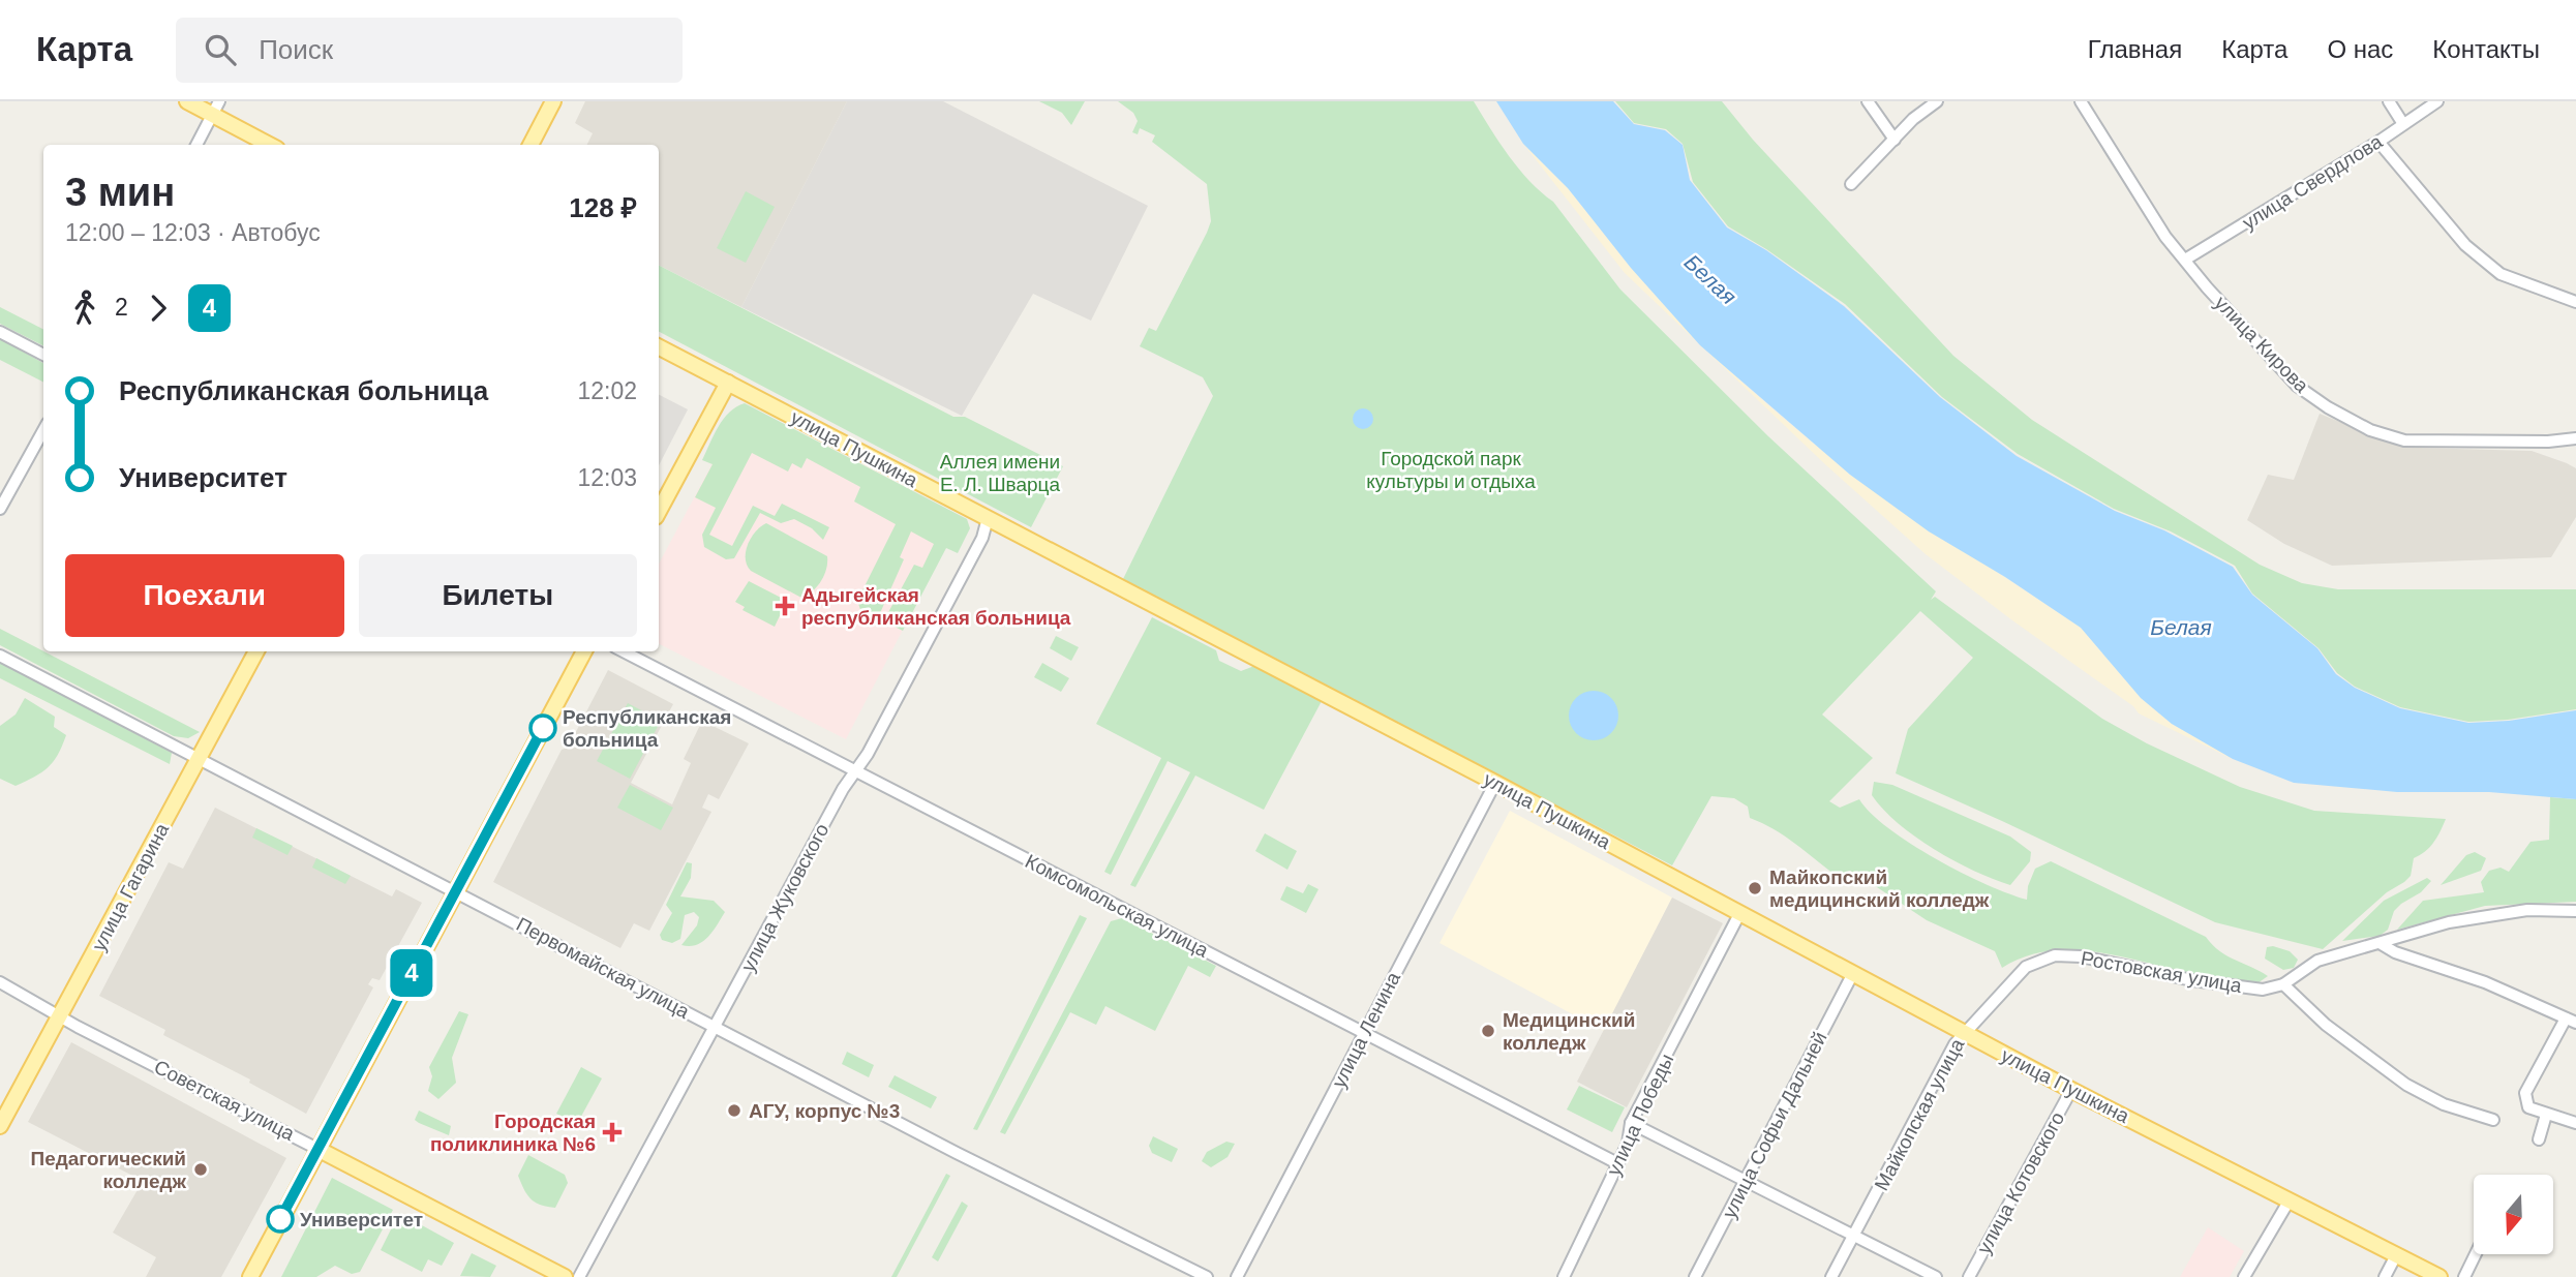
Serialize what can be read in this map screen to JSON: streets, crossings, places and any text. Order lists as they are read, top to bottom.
{
  "streets": {
    "main road": ["улица Пушкина", "улица Гагарина", "Советская улица"],
    "street": [
      "улица Свердлова",
      "улица Кирова",
      "улица Жуковского",
      "Комсомольская улица",
      "Первомайская улица",
      "Ростовская улица",
      "улица Ленина",
      "улица Победы",
      "Майкопская улица",
      "улица Софьи Дальней",
      "улица Котовского"
    ]
  },
  "crossings": [
    ["улица Свердлова", "улица Кирова"],
    ["улица Пушкина", "улица Жуковского"],
    ["улица Пушкина", "улица Ленина"],
    ["улица Пушкина", "улица Победы"],
    ["улица Пушкина", "Майкопская улица"],
    ["улица Пушкина", "улица Софьи Дальней"],
    ["улица Пушкина", "улица Котовского"],
    ["улица Гагарина", "Первомайская улица"],
    ["улица Гагарина", "Советская улица"],
    ["улица Жуковского", "Комсомольская улица"],
    ["улица Жуковского", "Первомайская улица"],
    ["Комсомольская улица", "улица Ленина"],
    ["Комсомольская улица", "улица Победы"],
    ["Ростовская улица", "Майкопская улица"]
  ],
  "water": ["Белая"],
  "parks": ["Городской парк культуры и отдыха", "Аллея имени Е. Л. Шварца"],
  "places": {
    "health": ["Адыгейская республиканская больница", "Городская поликлиника №6"],
    "other": [
      "Республиканская больница",
      "Майкопский медицинский колледж",
      "Медицинский колледж",
      "АГУ, корпус №3",
      "Педагогический колледж",
      "Университет"
    ]
  },
  "lines": ["bus line 4"],
  "north": "bottom",
  "page": {
    "header": "Карта",
    "search": "Поиск",
    "nav": [
      "Главная",
      "Карта",
      "О нас",
      "Контакты"
    ],
    "on_map": "4",
    "heading": ["3 мин", "12:00 – 12:03 · Автобус", "128 ₽"],
    "legs": ["2", "4"],
    "list": [
      {
        "name": "Республиканская больница",
        "value": "12:02"
      },
      {
        "name": "Университет",
        "value": "12:03"
      }
    ],
    "buttons": ["Поехали", "Билеты"]
  }
}
